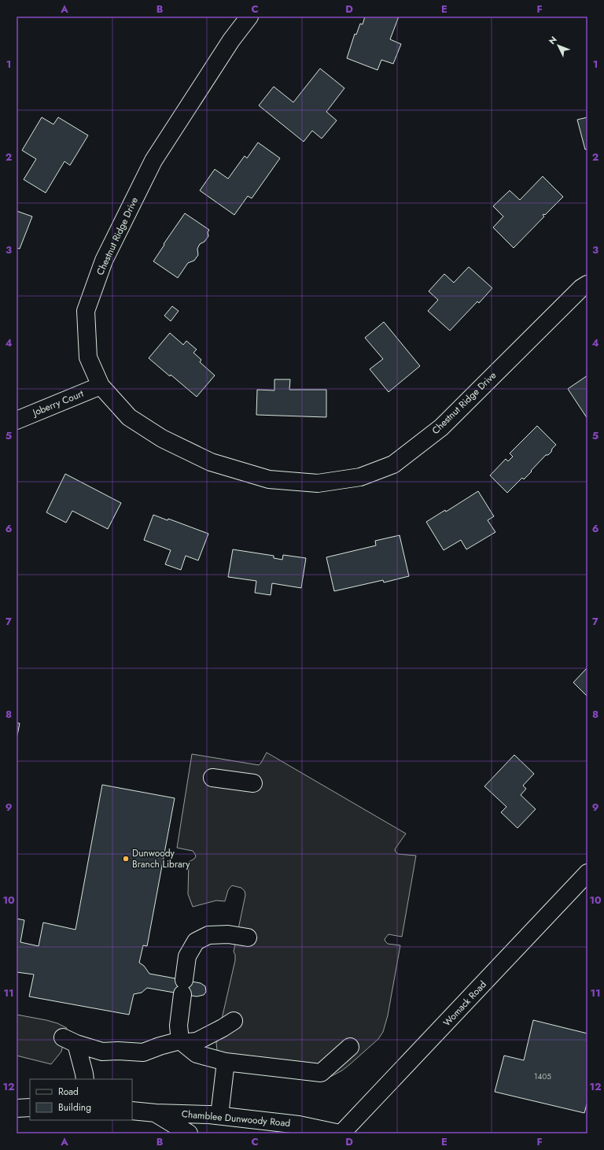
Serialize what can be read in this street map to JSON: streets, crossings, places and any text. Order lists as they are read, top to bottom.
{
  "streets": {
    "street": [
      "Chestnut Ridge Drive",
      "Joberry Court",
      "Womack Road",
      "Chamblee Dunwoody Road"
    ]
  },
  "crossings": [
    ["Chestnut Ridge Drive", "Joberry Court"],
    ["Womack Road", "Chamblee Dunwoody Road"]
  ],
  "places": ["Dunwoody Branch Library"],
  "house_numbers": ["1405"],
  "legend": ["Road", "Building"],
  "north": "top left",
  "grid": {
    "columns": [
      "A",
      "B",
      "C",
      "D",
      "E",
      "F"
    ],
    "rows": [
      "1",
      "2",
      "3",
      "4",
      "5",
      "6",
      "7",
      "8",
      "9",
      "10",
      "11",
      "12"
    ]
  }
}
